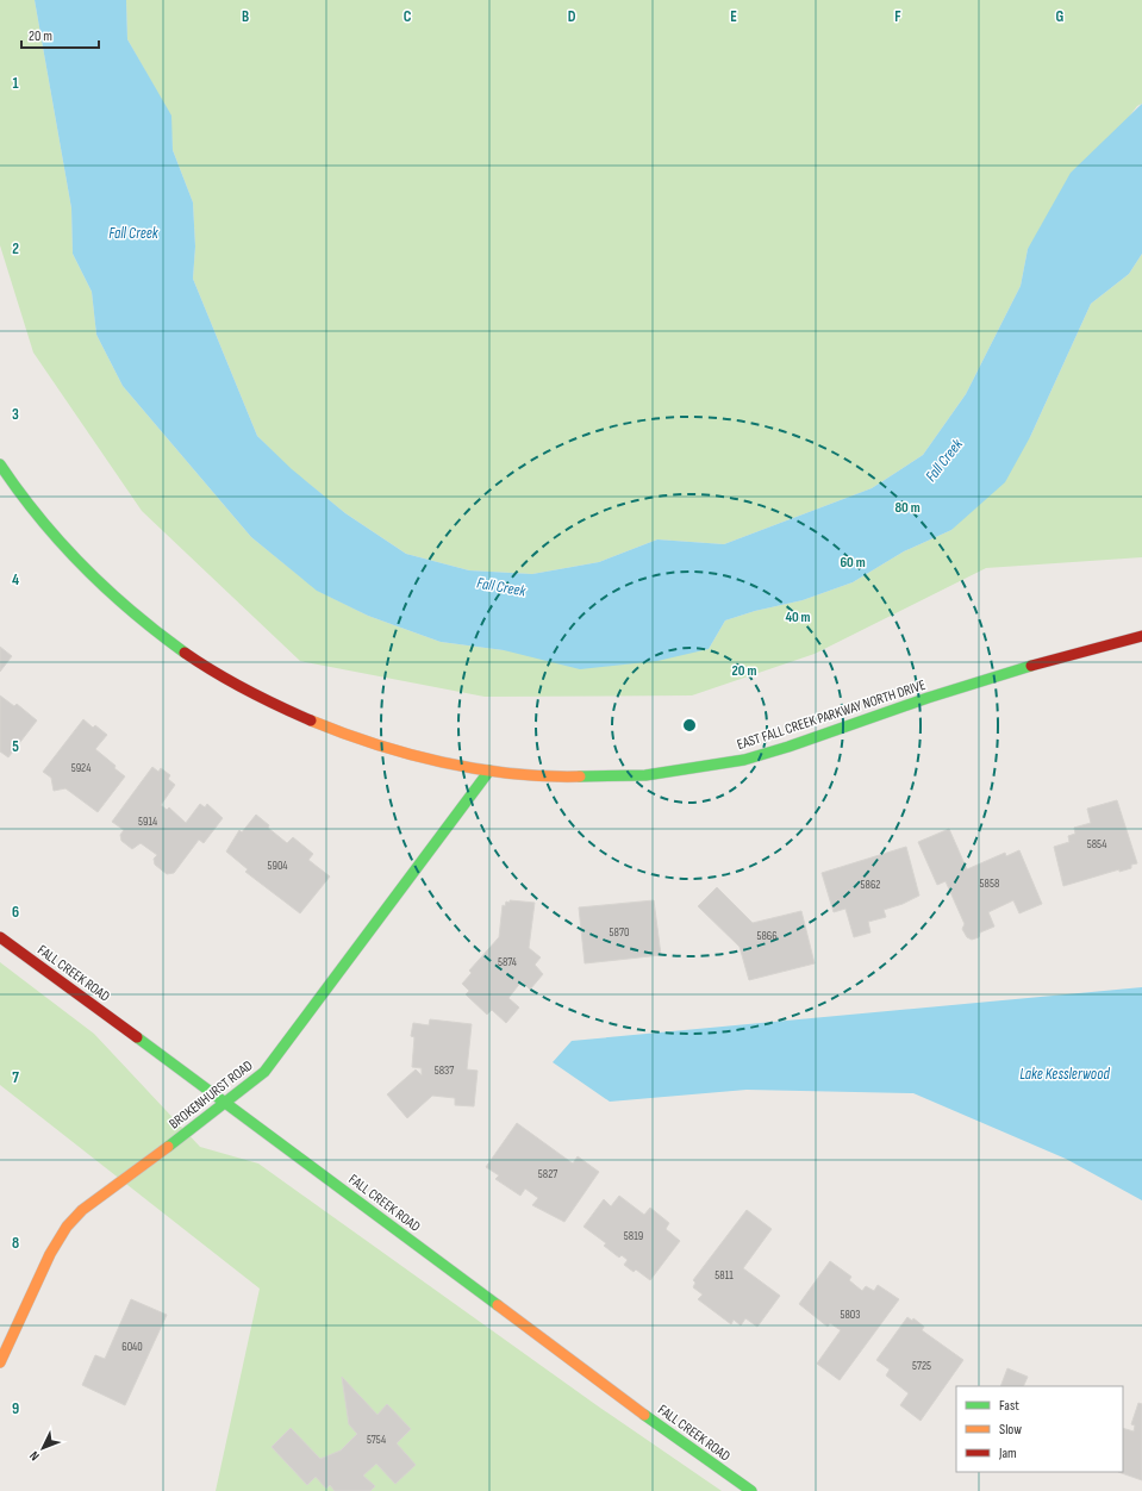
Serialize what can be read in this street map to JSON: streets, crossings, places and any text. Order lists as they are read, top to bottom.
{
  "streets": {
    "street": ["EAST FALL CREEK PARKWAY NORTH DRIVE", "FALL CREEK ROAD", "BROKENHURST ROAD"]
  },
  "crossings": [
    ["EAST FALL CREEK PARKWAY NORTH DRIVE", "BROKENHURST ROAD"],
    ["FALL CREEK ROAD", "BROKENHURST ROAD"]
  ],
  "water": ["Fall Creek", "Lake Kesslerwood"],
  "house_numbers": [
    "5924",
    "5914",
    "5854",
    "5904",
    "5858",
    "5862",
    "5870",
    "5866",
    "5874",
    "5837",
    "5827",
    "5819",
    "5811",
    "5803",
    "6040",
    "5725",
    "5754"
  ],
  "legend": ["Fast", "Slow", "Jam"],
  "scale_bar": "20 m",
  "north": "bottom left",
  "grid": {
    "columns": [
      "B",
      "C",
      "D",
      "E",
      "F",
      "G"
    ],
    "rows": [
      "1",
      "2",
      "3",
      "4",
      "5",
      "6",
      "7",
      "8",
      "9"
    ]
  },
  "rings": [
    "80 m",
    "60 m",
    "40 m",
    "20 m"
  ]
}
